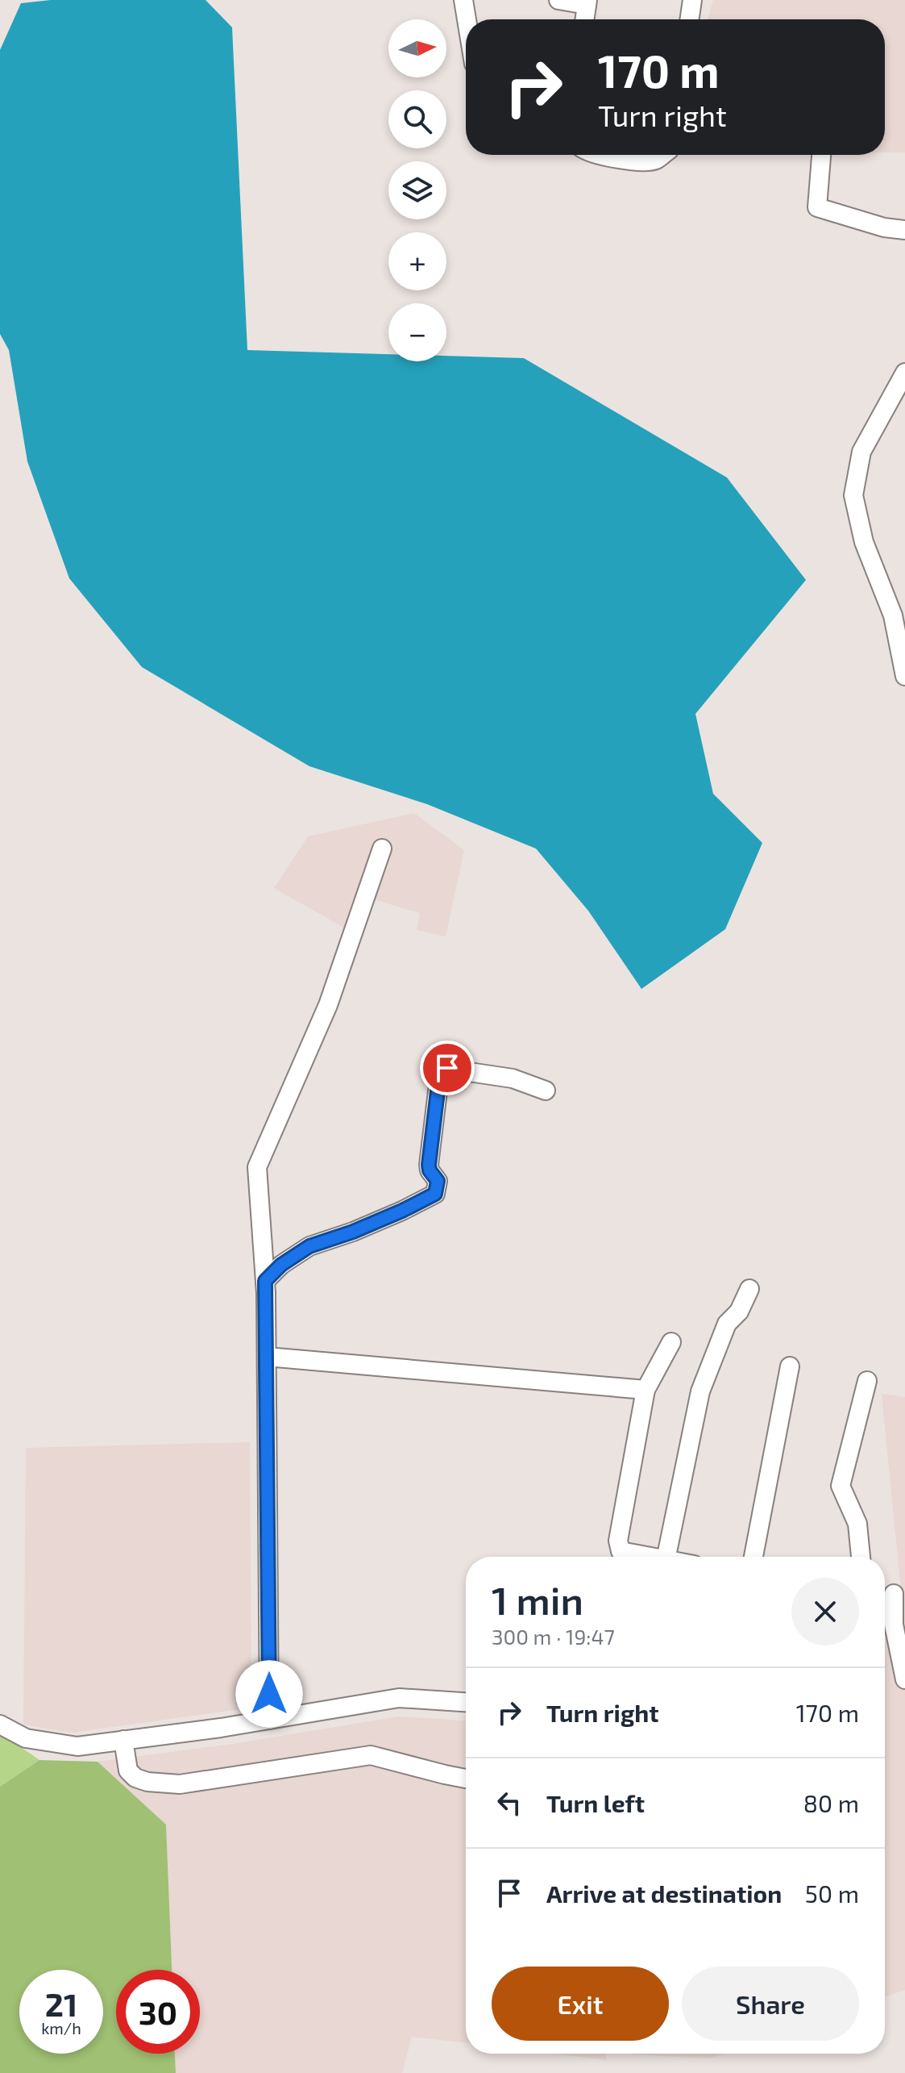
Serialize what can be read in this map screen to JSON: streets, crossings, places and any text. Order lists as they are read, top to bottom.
{
  "north": "right",
  "page": {
    "map_buttons": ["+", "−"],
    "turn": ["170 m", "Turn right"],
    "heading": ["1 min", "300 m · 19:47"],
    "list": [
      {
        "name": "Turn right",
        "value": "170 m"
      },
      {
        "name": "Turn left",
        "value": "80 m"
      },
      {
        "name": "Arrive at destination",
        "value": "50 m"
      }
    ],
    "buttons": ["Exit", "Share"],
    "speed": "21 km/h",
    "limit": "30"
  }
}
